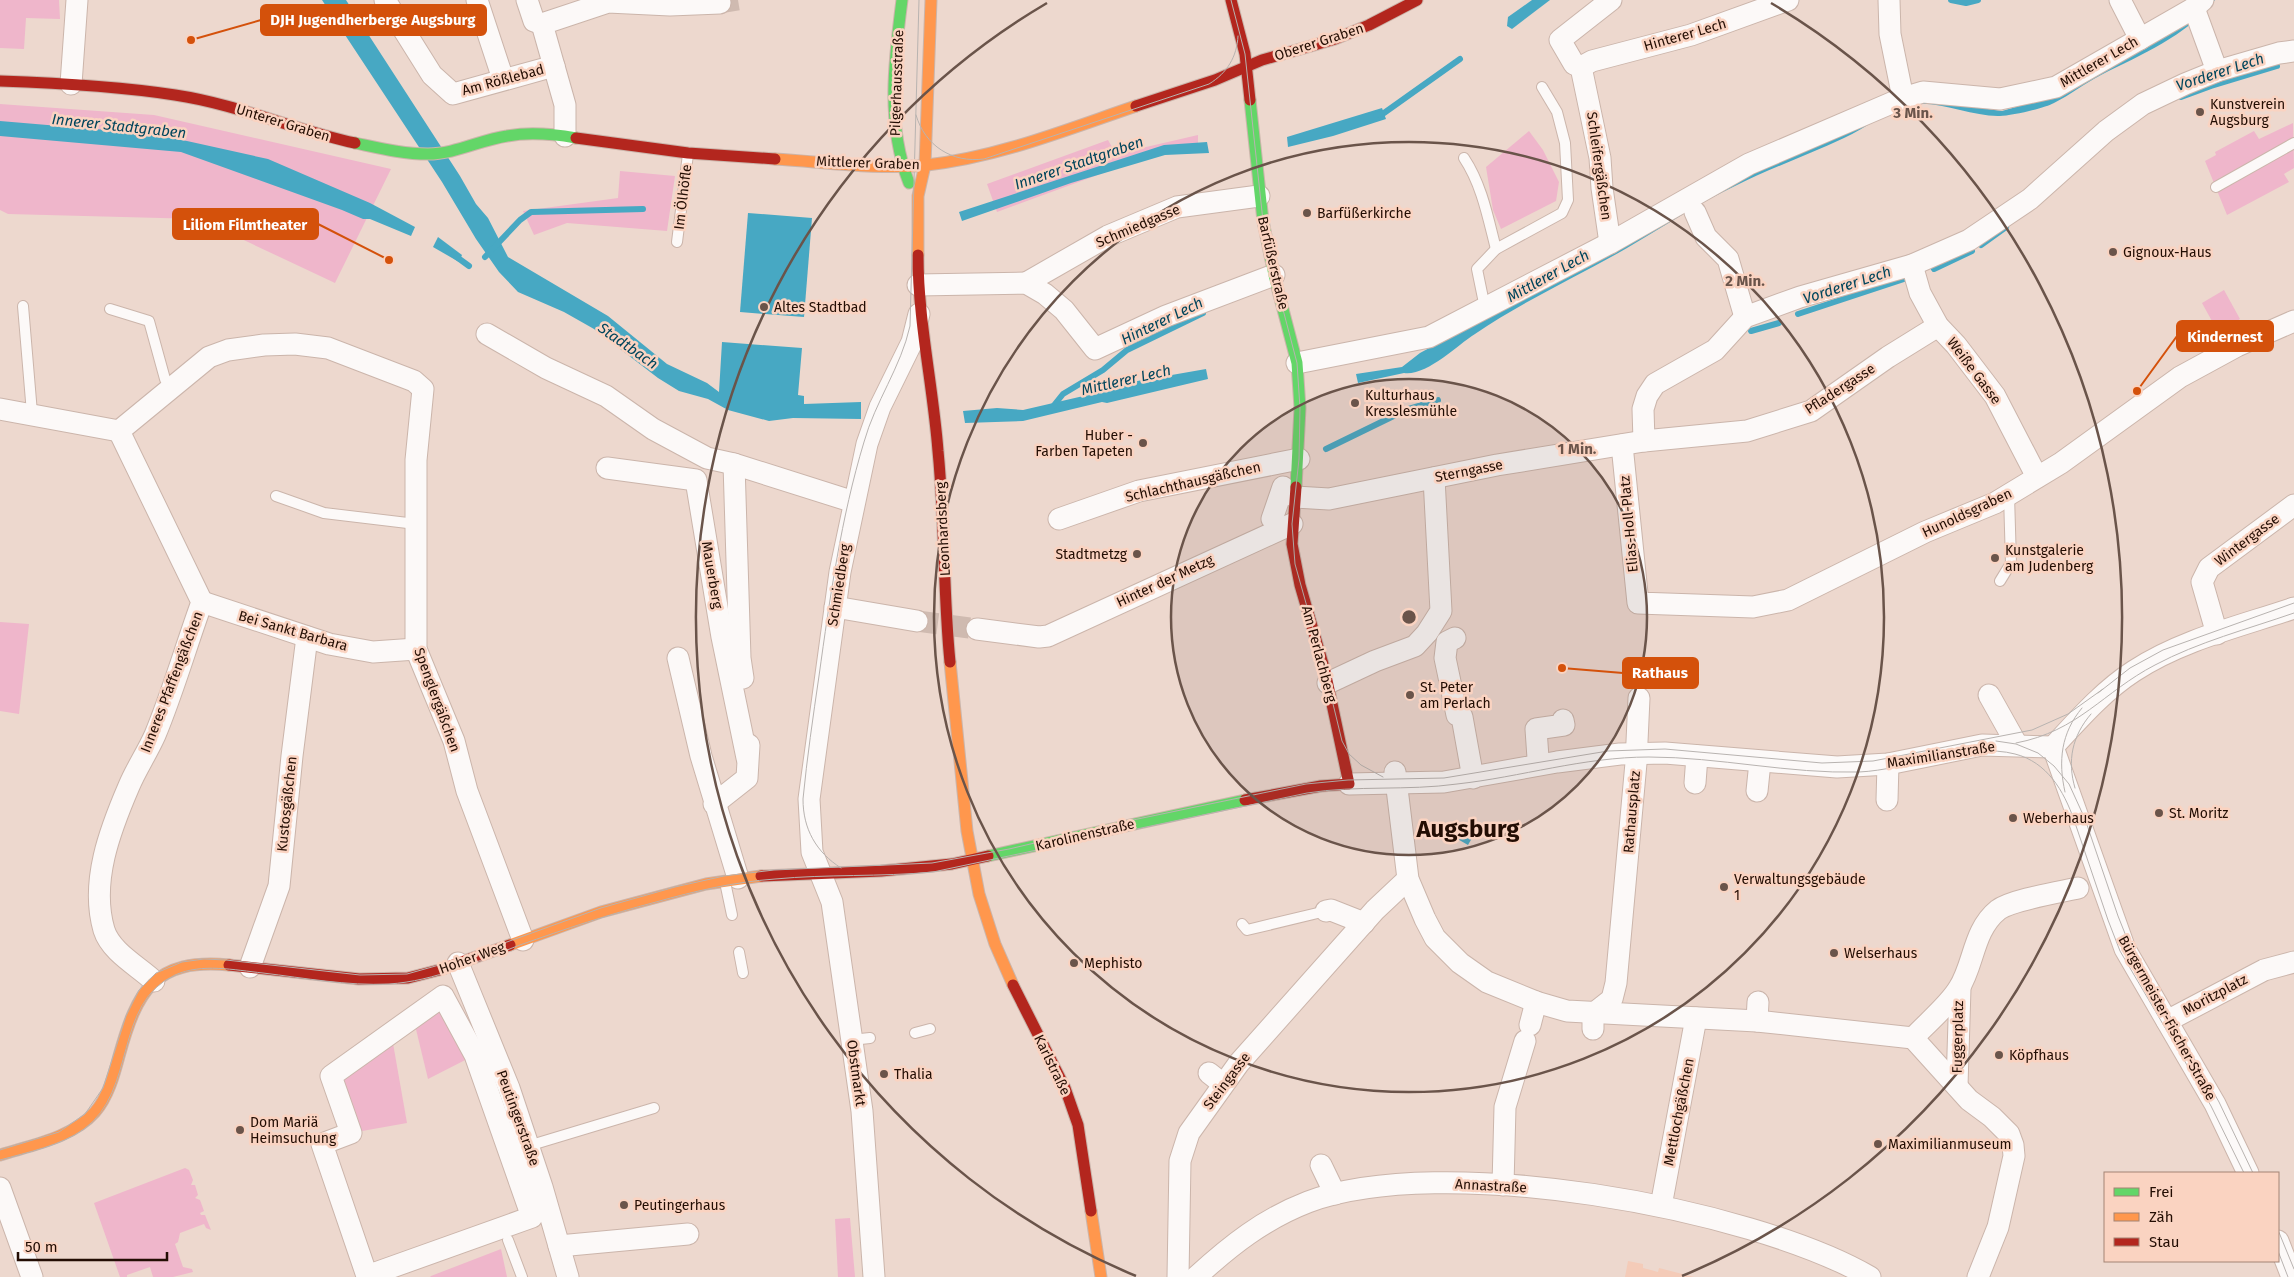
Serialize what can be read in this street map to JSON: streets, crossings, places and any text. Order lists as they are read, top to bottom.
{
  "streets": {
    "street": [
      "Hinterer Lech",
      "Oberer Graben",
      "Mittlerer Lech",
      "Am Rößlebad",
      "Pilgerhausstraße",
      "Unterer Graben",
      "Mittlerer Graben",
      "Schleifergäßchen",
      "Schmiedgasse",
      "Barfüßerstraße",
      "Weiße Gasse",
      "Pfladergasse",
      "Sterngasse",
      "Schlachthausgäßchen",
      "Hunoldsgraben",
      "Elias-Holl-Platz",
      "Leonhardsberg",
      "Wintergasse",
      "Mauerberg",
      "Hinter der Metzg",
      "Schmiedberg",
      "Bei Sankt Barbara",
      "Am Perlachberg",
      "Inneres Pfaffengäßchen",
      "Spenglergäßchen",
      "Maximilianstraße",
      "Kustosgäßchen",
      "Rathausplatz",
      "Karolinenstraße",
      "Hoher Weg",
      "Moritzplatz",
      "Bürgermeister-Fischer-Straße",
      "Fuggerplatz",
      "Karlstraße",
      "Obstmarkt",
      "Steingasse",
      "Mettlochgäßchen",
      "Peutingerstraße",
      "Annastraße"
    ],
    "lane": ["Im Ölhöfle"]
  },
  "crossings": [
    ["Hinterer Lech", "Schleifergäßchen"],
    ["Oberer Graben", "Mittlerer Graben"],
    ["Oberer Graben", "Barfüßerstraße"],
    ["Mittlerer Lech", "Schleifergäßchen"],
    ["Mittlerer Lech", "Barfüßerstraße"],
    ["Am Rößlebad", "Unterer Graben"],
    ["Am Rößlebad", "Mittlerer Graben"],
    ["Pilgerhausstraße", "Mittlerer Graben"],
    ["Pilgerhausstraße", "Leonhardsberg"],
    ["Unterer Graben", "Mittlerer Graben"],
    ["Mittlerer Graben", "Im Ölhöfle"],
    ["Mittlerer Graben", "Barfüßerstraße"],
    ["Mittlerer Graben", "Leonhardsberg"],
    ["Schmiedgasse", "Barfüßerstraße"],
    ["Schmiedgasse", "Leonhardsberg"],
    ["Barfüßerstraße", "Sterngasse"],
    ["Barfüßerstraße", "Schlachthausgäßchen"],
    ["Weiße Gasse", "Pfladergasse"],
    ["Weiße Gasse", "Hunoldsgraben"],
    ["Pfladergasse", "Sterngasse"],
    ["Sterngasse", "Elias-Holl-Platz"],
    ["Hunoldsgraben", "Elias-Holl-Platz"],
    ["Leonhardsberg", "Schmiedberg"],
    ["Leonhardsberg", "Karolinenstraße"],
    ["Leonhardsberg", "Karlstraße"],
    ["Hinter der Metzg", "Am Perlachberg"],
    ["Schmiedberg", "Karolinenstraße"],
    ["Schmiedberg", "Hoher Weg"],
    ["Schmiedberg", "Obstmarkt"],
    ["Bei Sankt Barbara", "Inneres Pfaffengäßchen"],
    ["Bei Sankt Barbara", "Spenglergäßchen"],
    ["Bei Sankt Barbara", "Kustosgäßchen"],
    ["Am Perlachberg", "Rathausplatz"],
    ["Am Perlachberg", "Karolinenstraße"],
    ["Inneres Pfaffengäßchen", "Hoher Weg"],
    ["Spenglergäßchen", "Hoher Weg"],
    ["Maximilianstraße", "Rathausplatz"],
    ["Maximilianstraße", "Bürgermeister-Fischer-Straße"],
    ["Kustosgäßchen", "Hoher Weg"],
    ["Rathausplatz", "Karolinenstraße"],
    ["Karolinenstraße", "Hoher Weg"],
    ["Karolinenstraße", "Karlstraße"],
    ["Karolinenstraße", "Obstmarkt"],
    ["Hoher Weg", "Obstmarkt"],
    ["Hoher Weg", "Peutingerstraße"],
    ["Moritzplatz", "Bürgermeister-Fischer-Straße"],
    ["Mettlochgäßchen", "Annastraße"]
  ],
  "districts": ["Augsburg"],
  "water": [
    "Vorderer Lech",
    "Innerer Stadtgraben",
    "Mittlerer Lech",
    "Hinterer Lech",
    "Stadtbach"
  ],
  "places": [
    "DJH Jugendherberge Augsburg",
    "Kunstverein Augsburg",
    "Barfüßerkirche",
    "Gignoux-Haus",
    "Liliom Filmtheater",
    "Altes Stadtbad",
    "Kindernest",
    "Kulturhaus Kresslesmühle",
    "Huber - Farben Tapeten",
    "Stadtmetzg",
    "Kunstgalerie am Judenberg",
    "Rathaus",
    "St. Peter am Perlach",
    "St. Moritz",
    "Weberhaus",
    "Verwaltungsgebäude 1",
    "Welserhaus",
    "Mephisto",
    "Köpfhaus",
    "Thalia",
    "Dom Mariä Heimsuchung",
    "Maximilianmuseum",
    "Peutingerhaus"
  ],
  "legend": ["Frei", "Zäh", "Stau"],
  "scale_bar": "50 m",
  "rings": ["3 Min.", "2 Min.", "1 Min."]
}
